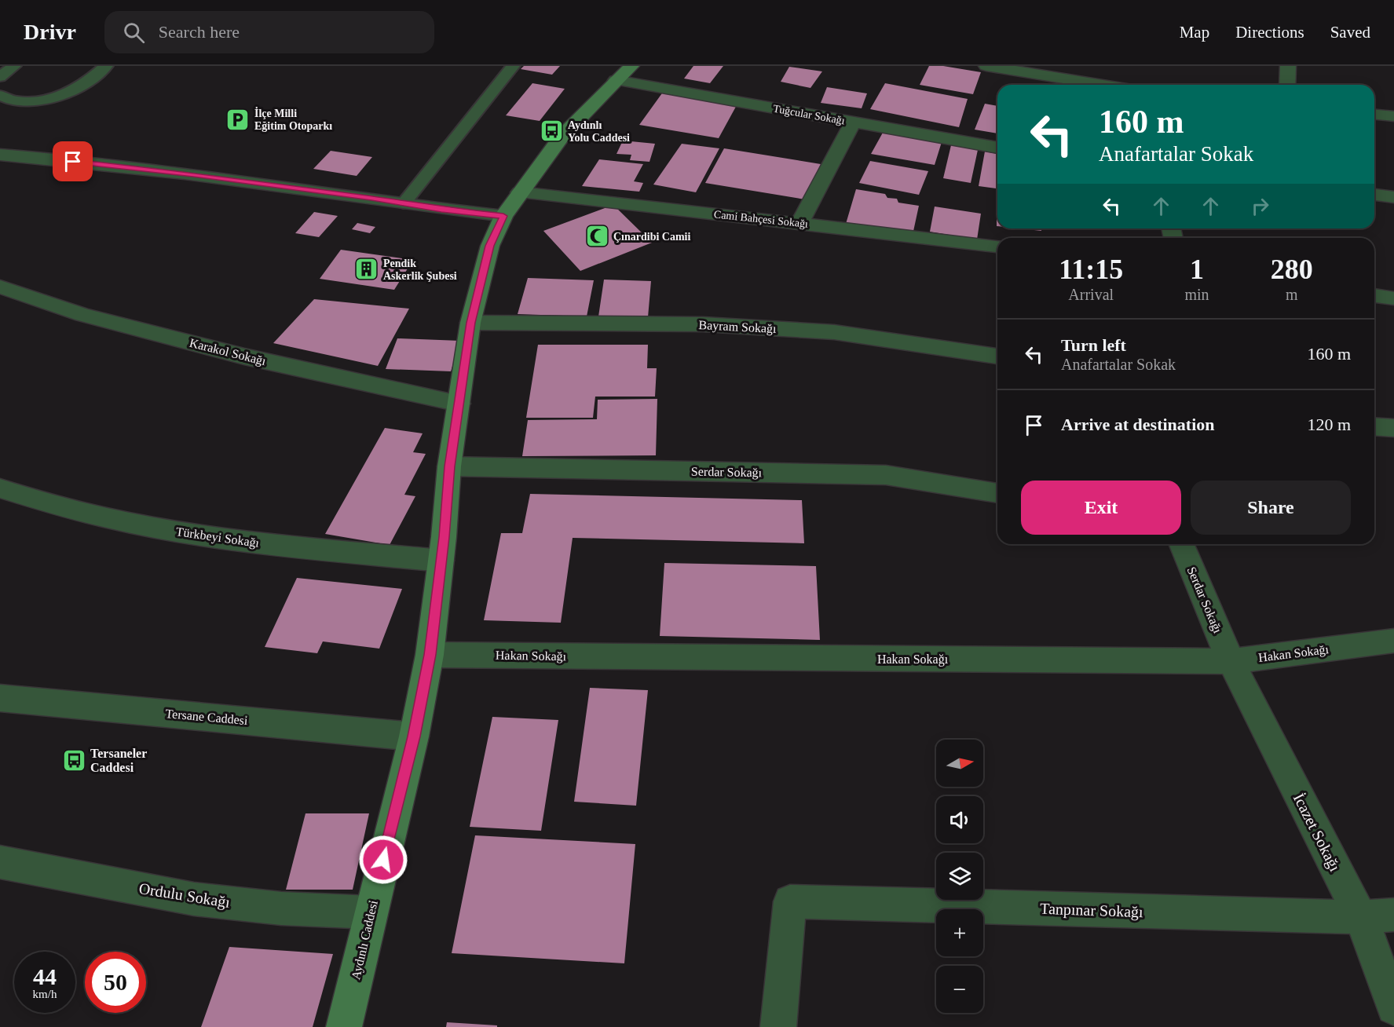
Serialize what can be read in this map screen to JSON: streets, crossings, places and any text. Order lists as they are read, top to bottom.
{
  "streets": {
    "main road": ["Aydınlı Caddesi"],
    "street": [
      "Tuğcular Sokağı",
      "Cami Bahçesi Sokağı",
      "Bayram Sokağı",
      "Karakol Sokağı",
      "Serdar Sokağı",
      "Türkbeyi Sokağı",
      "Hakan Sokağı",
      "Tersane Caddesi",
      "İcazet Sokağı",
      "Ordulu Sokağı",
      "Tanpınar Sokağı"
    ]
  },
  "crossings": [
    ["Tuğcular Sokağı", "Aydınlı Caddesi"],
    ["Cami Bahçesi Sokağı", "Aydınlı Caddesi"],
    ["Bayram Sokağı", "Aydınlı Caddesi"],
    ["Karakol Sokağı", "Aydınlı Caddesi"],
    ["Serdar Sokağı", "Hakan Sokağı"],
    ["Serdar Sokağı", "İcazet Sokağı"],
    ["Serdar Sokağı", "Aydınlı Caddesi"],
    ["Türkbeyi Sokağı", "Aydınlı Caddesi"],
    ["Hakan Sokağı", "İcazet Sokağı"],
    ["Hakan Sokağı", "Aydınlı Caddesi"],
    ["Tersane Caddesi", "Aydınlı Caddesi"],
    ["İcazet Sokağı", "Tanpınar Sokağı"],
    ["Ordulu Sokağı", "Aydınlı Caddesi"]
  ],
  "places": {
    "parking": ["İlçe Milli Eğitim Otoparkı"],
    "bus stop": ["Aydınlı Yolu Caddesi", "Tersaneler Caddesi"],
    "mosque": ["Çınardibi Camii"],
    "building": ["Pendik Askerlik Şubesi"]
  },
  "north": "right",
  "page": {
    "header": "Drivr",
    "search": "Search here",
    "nav": ["Map", "Directions", "Saved"],
    "turn": ["160 m", "Anafartalar Sokak"],
    "eta": [
      "11:15",
      "Arrival",
      "1",
      "min",
      "280",
      "m"
    ],
    "list": [
      {
        "name": "Turn left",
        "note": "Anafartalar Sokak",
        "value": "160 m"
      },
      {
        "name": "Arrive at destination",
        "value": "120 m"
      }
    ],
    "buttons": ["Exit", "Share"],
    "map_buttons": ["+", "−"],
    "speed": "44 km/h",
    "limit": "50"
  }
}
